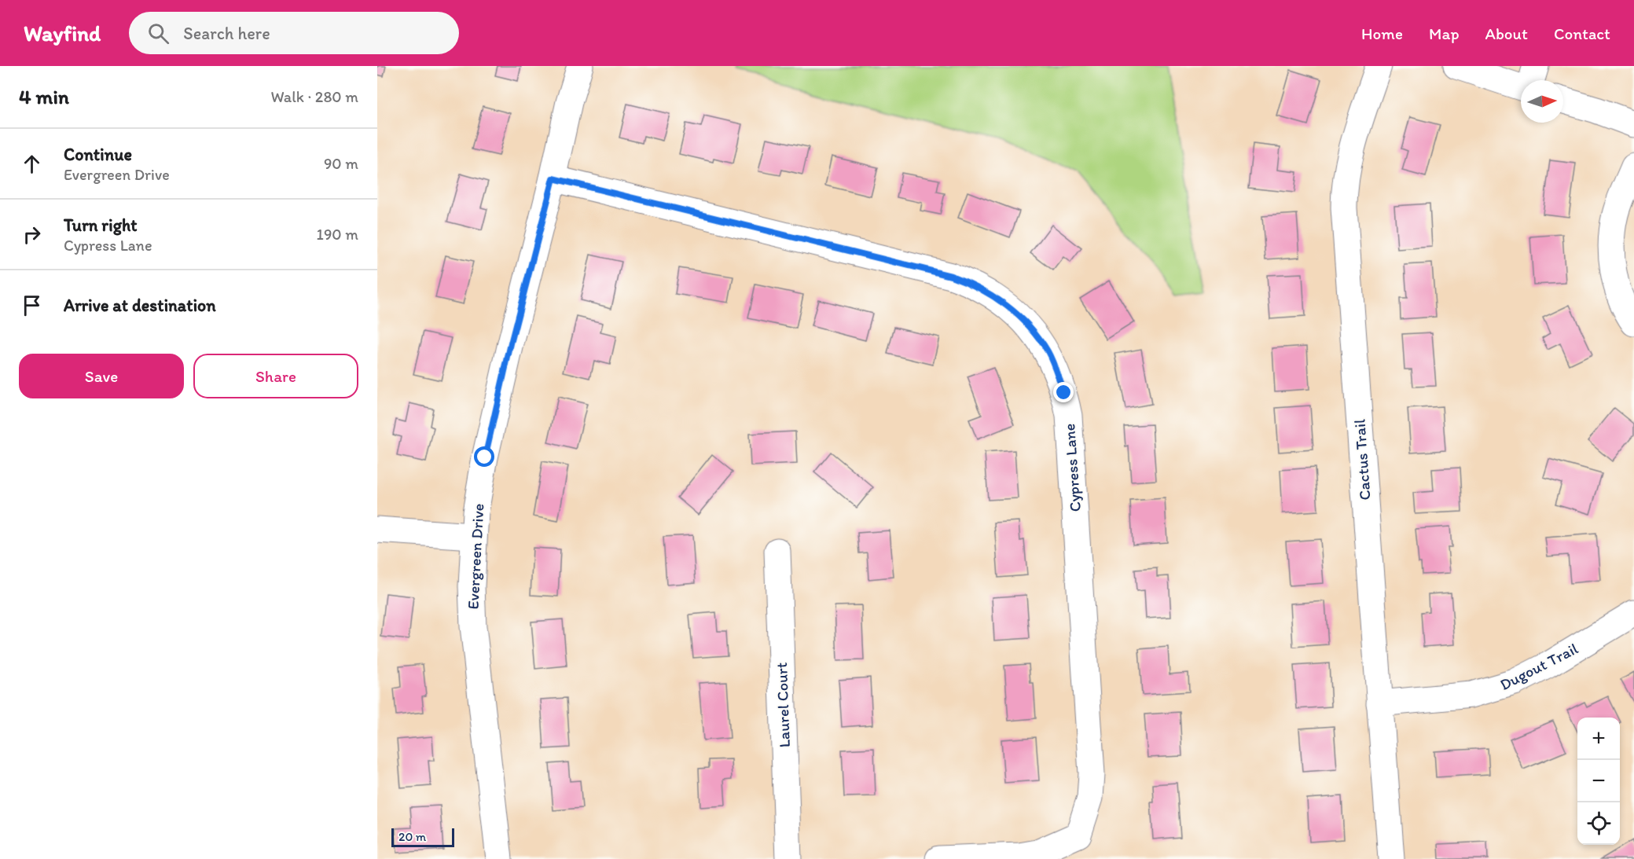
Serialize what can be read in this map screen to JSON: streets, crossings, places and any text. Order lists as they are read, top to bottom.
{
  "streets": {
    "street": [
      "Cactus Trail",
      "Cypress Lane",
      "Evergreen Drive",
      "Dugout Trail",
      "Laurel Court"
    ]
  },
  "crossings": [
    ["Cactus Trail", "Dugout Trail"],
    ["Cypress Lane", "Evergreen Drive"]
  ],
  "scale_bar": "20 m",
  "north": "right",
  "page": {
    "header": "Wayfind",
    "search": "Search here",
    "nav": [
      "Home",
      "Map",
      "About",
      "Contact"
    ],
    "heading": ["4 min", "Walk · 280 m"],
    "list": [
      ["Continue", "Evergreen Drive", "90 m"],
      ["Turn right", "Cypress Lane", "190 m"],
      "Arrive at destination"
    ],
    "buttons": ["Save", "Share"],
    "map_buttons": ["+", "−"],
    "scale": "20 m"
  }
}
